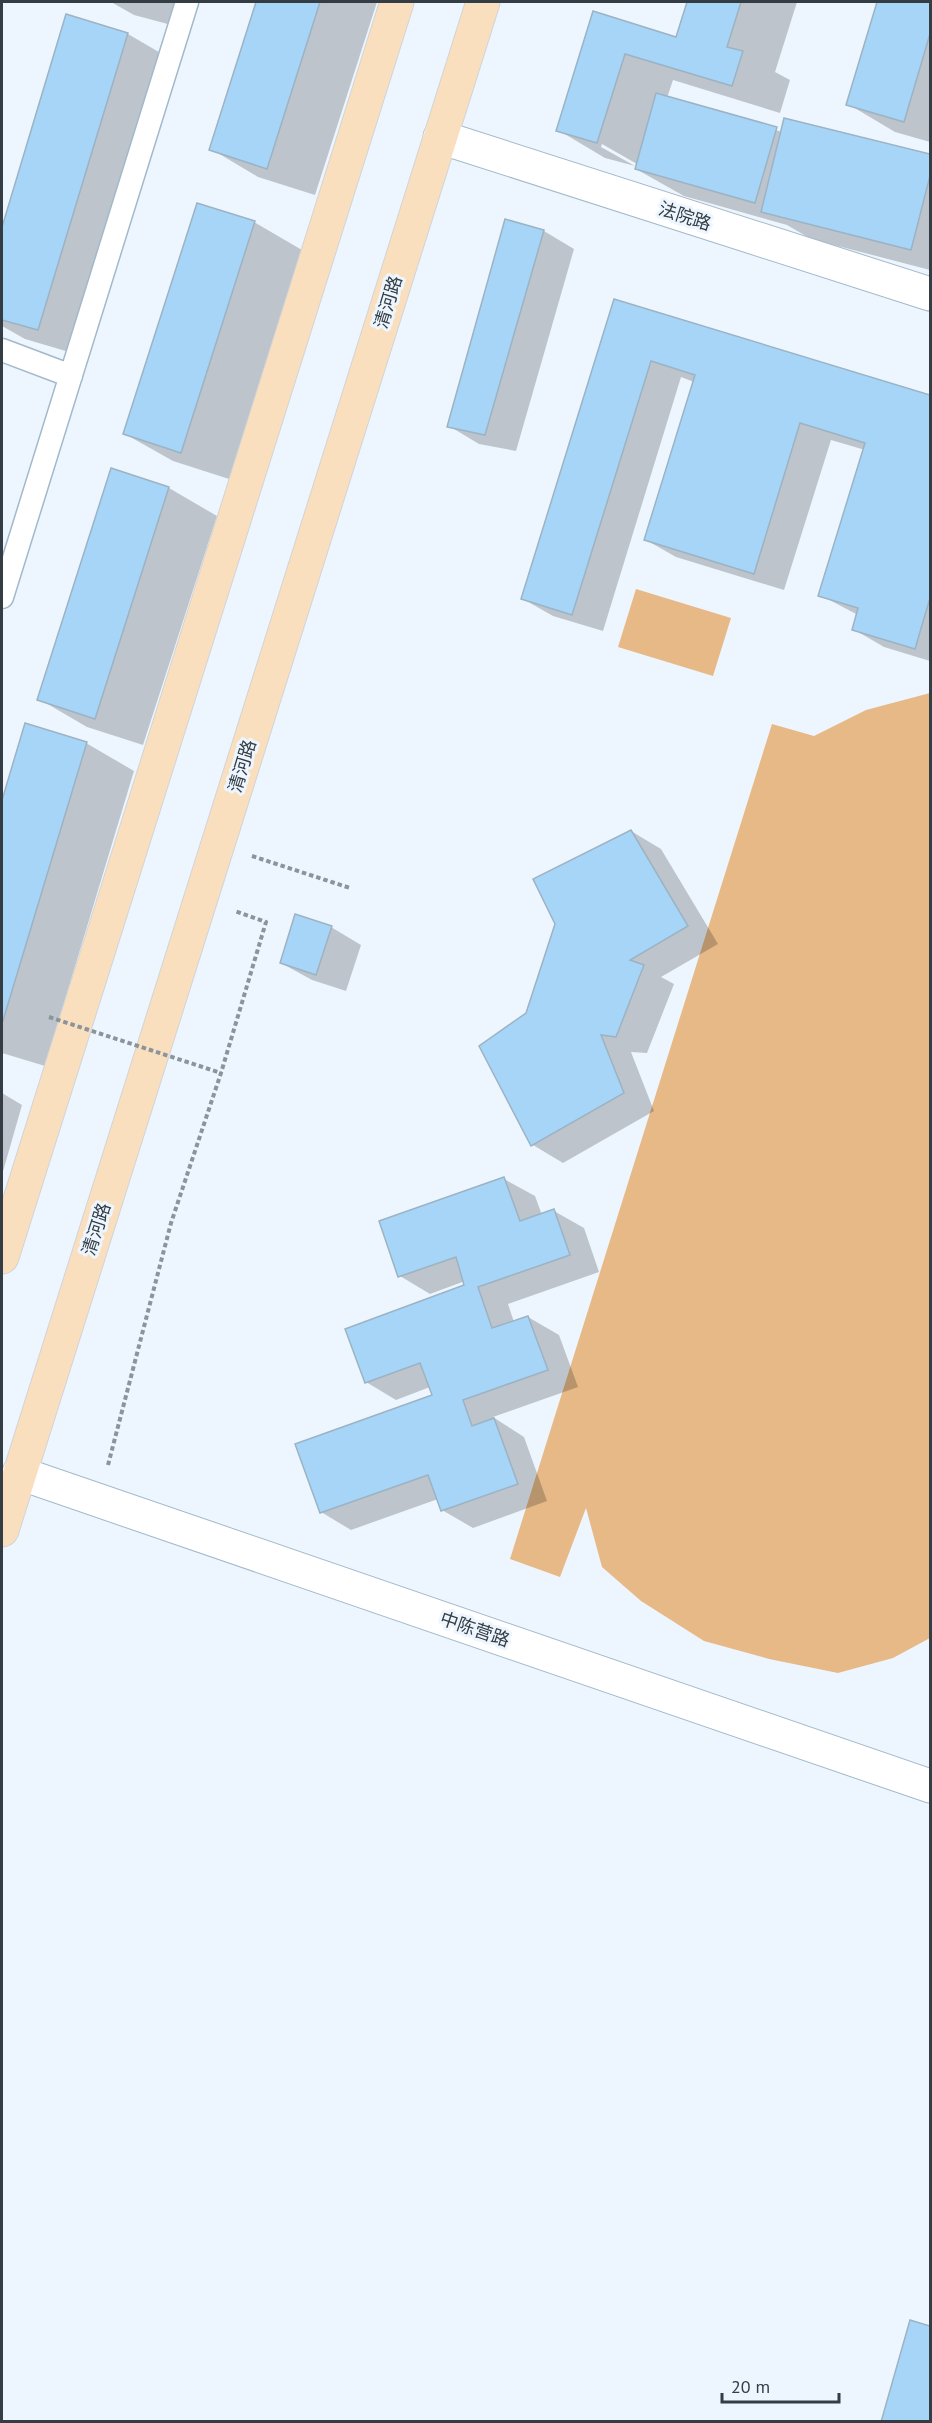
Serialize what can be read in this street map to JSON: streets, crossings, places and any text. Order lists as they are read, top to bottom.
{
  "streets": {
    "main road": ["清河路"],
    "street": ["法院路", "中陈营路"]
  },
  "crossings": [
    ["法院路", "清河路"],
    ["清河路", "中陈营路"]
  ],
  "scale_bar": "20 m"
}
